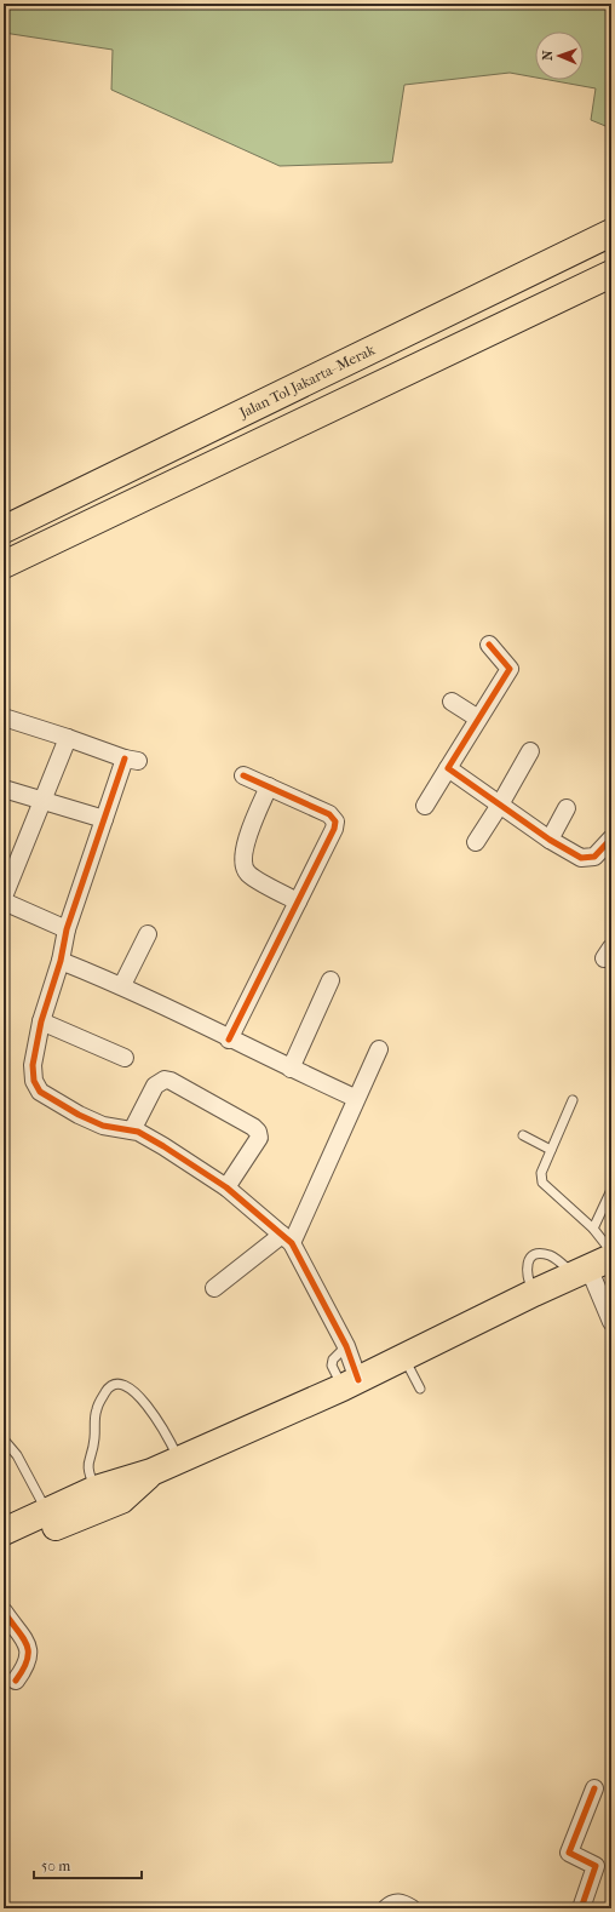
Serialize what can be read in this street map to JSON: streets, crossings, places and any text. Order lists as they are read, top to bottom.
{
  "streets": {
    "highway": ["Jalan Tol Jakarta–Merak"]
  },
  "scale_bar": "50 m",
  "north": "left"
}
